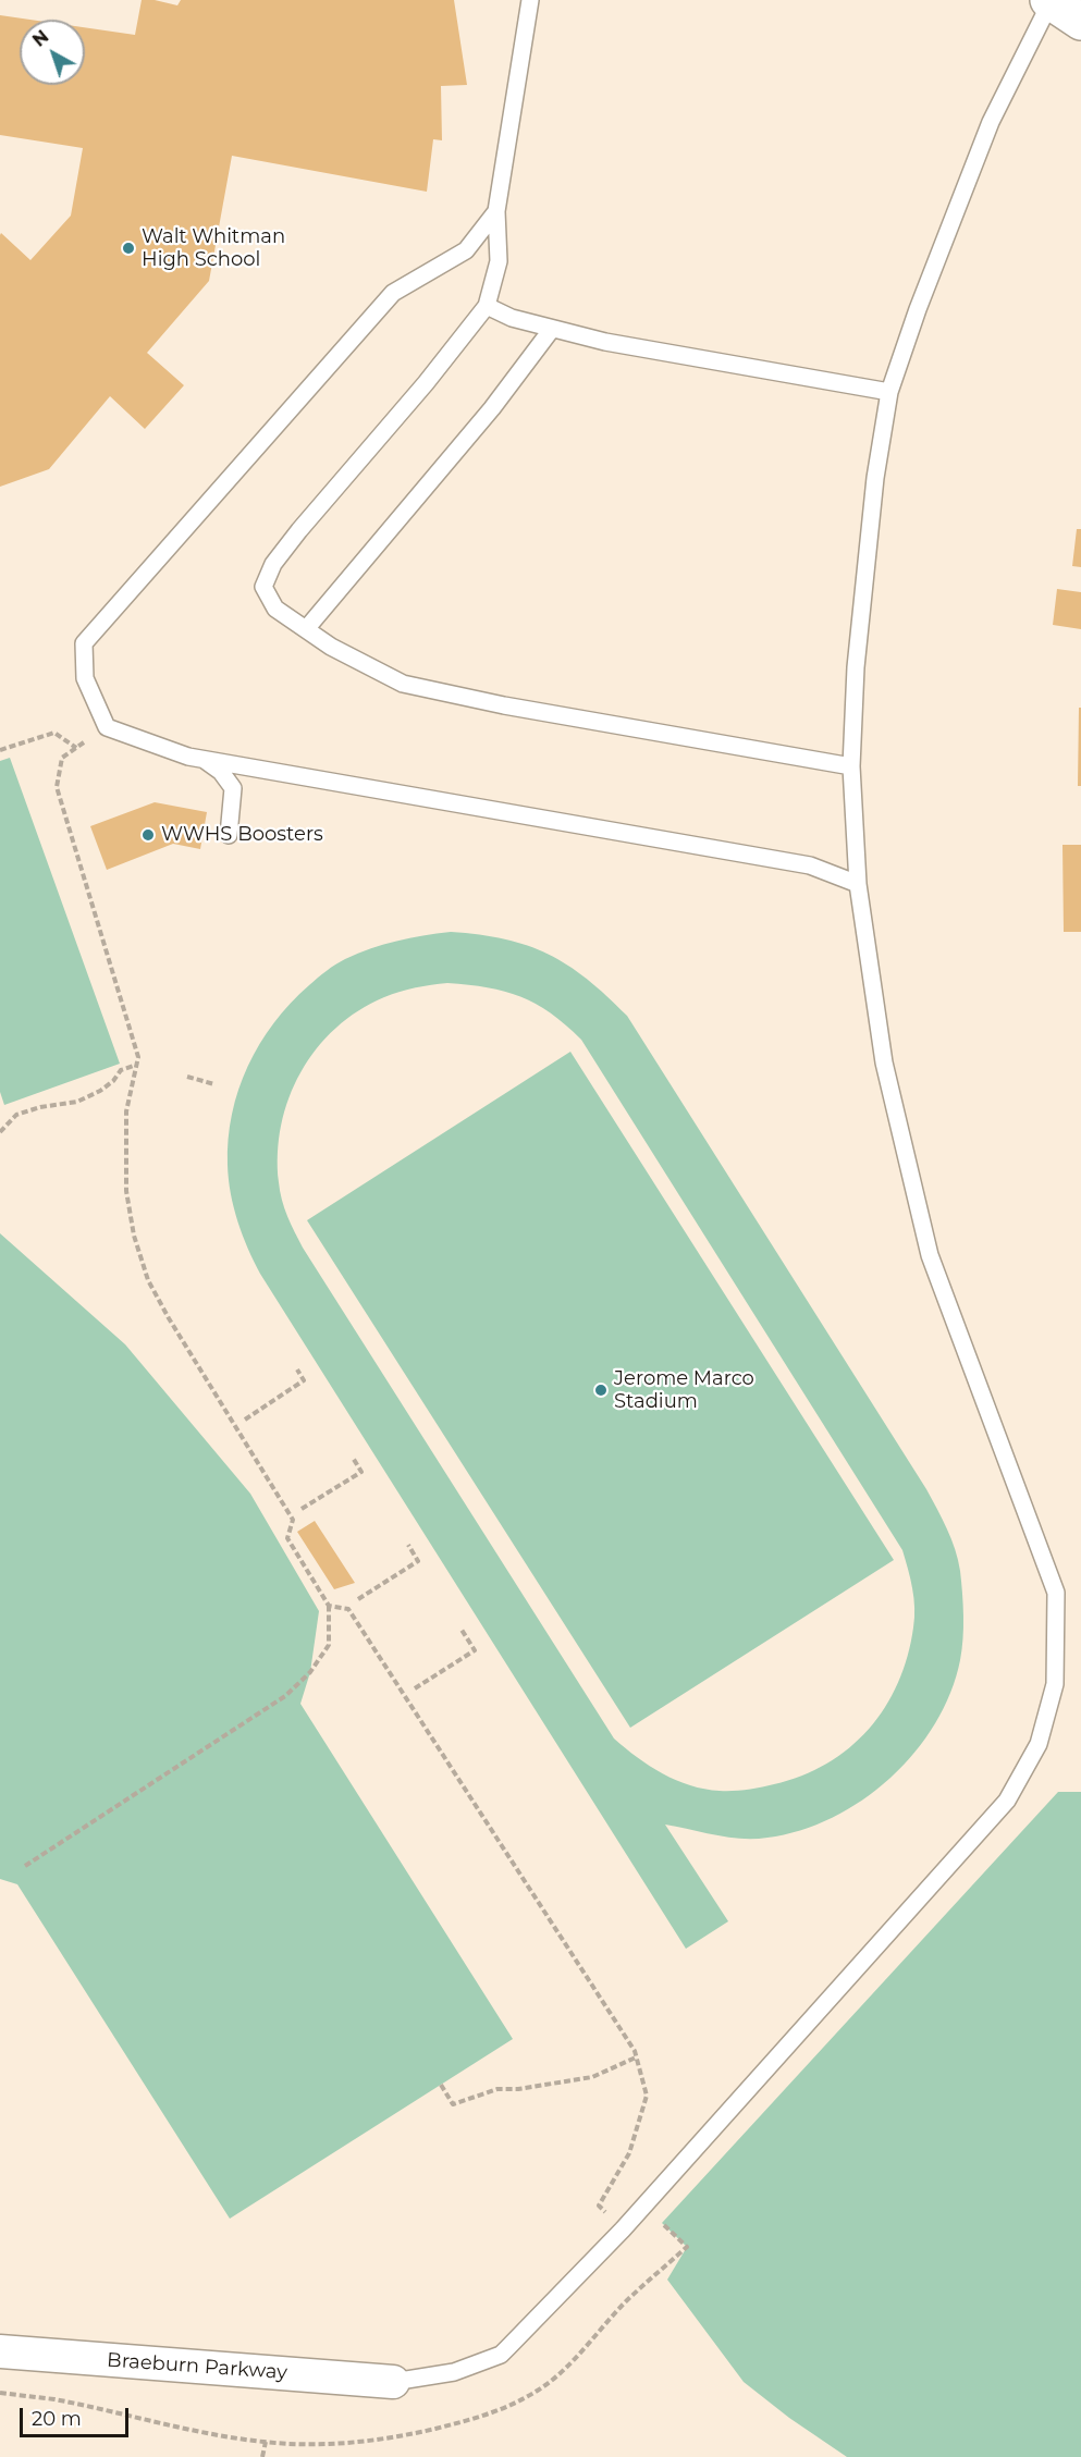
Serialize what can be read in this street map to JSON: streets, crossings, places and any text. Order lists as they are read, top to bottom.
{
  "streets": {
    "street": ["Braeburn Parkway"]
  },
  "places": ["Walt Whitman High School", "WWHS Boosters", "Jerome Marco Stadium"],
  "scale_bar": "20 m",
  "north": "top left"
}
